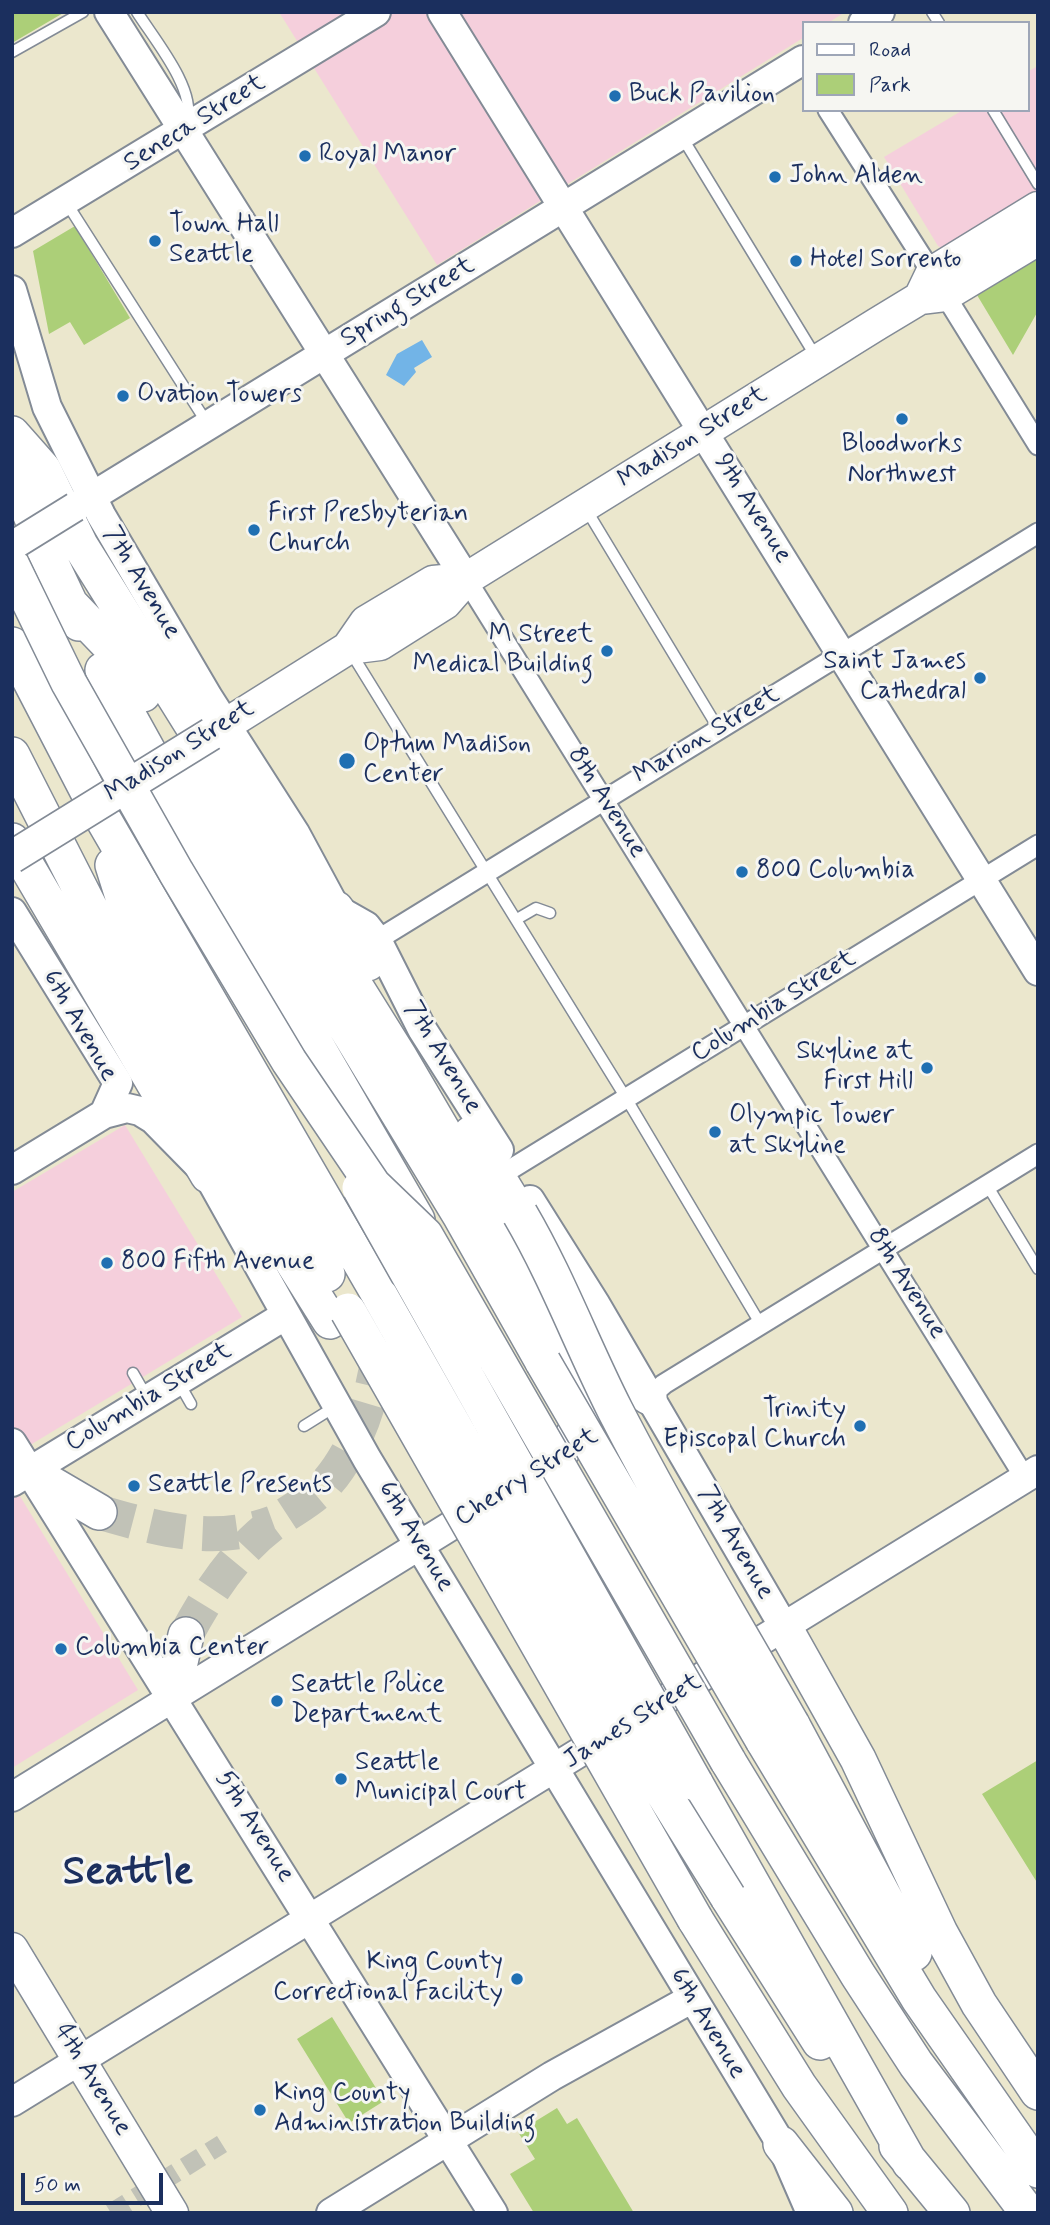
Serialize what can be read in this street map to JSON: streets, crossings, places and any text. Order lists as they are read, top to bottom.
{
  "streets": {
    "main road": ["Madison Street", "4th Avenue"],
    "street": [
      "Seneca Street",
      "Spring Street",
      "9th Avenue",
      "7th Avenue",
      "Marion Street",
      "8th Avenue",
      "Columbia Street",
      "6th Avenue",
      "Cherry Street",
      "James Street",
      "5th Avenue"
    ]
  },
  "crossings": [
    ["Seneca Street", "8th Avenue"],
    ["Spring Street", "9th Avenue"],
    ["Spring Street", "7th Avenue"],
    ["Spring Street", "8th Avenue"],
    ["Madison Street", "9th Avenue"],
    ["Madison Street", "7th Avenue"],
    ["Madison Street", "8th Avenue"],
    ["9th Avenue", "Marion Street"],
    ["9th Avenue", "Columbia Street"],
    ["7th Avenue", "Marion Street"],
    ["7th Avenue", "Columbia Street"],
    ["7th Avenue", "Cherry Street"],
    ["7th Avenue", "James Street"],
    ["Marion Street", "8th Avenue"],
    ["8th Avenue", "Columbia Street"],
    ["8th Avenue", "Cherry Street"],
    ["8th Avenue", "James Street"],
    ["Columbia Street", "6th Avenue"],
    ["Columbia Street", "5th Avenue"],
    ["6th Avenue", "Cherry Street"],
    ["6th Avenue", "James Street"],
    ["Cherry Street", "5th Avenue"],
    ["James Street", "5th Avenue"],
    ["James Street", "4th Avenue"]
  ],
  "districts": ["Seattle"],
  "places": [
    "Buck Pavilion",
    "Royal Manor",
    "John Alden",
    "Town Hall Seattle",
    "Hotel Sorrento",
    "Ovation Towers",
    "Bloodworks Northwest",
    "First Presbyterian Church",
    "M Street Medical Building",
    "Saint James Cathedral",
    "Optum Madison Center",
    "800 Columbia",
    "Skyline at First Hill",
    "Olympic Tower at Skyline",
    "800 Fifth Avenue",
    "Trinity Episcopal Church",
    "Seattle Presents",
    "Columbia Center",
    "Seattle Police Department",
    "Seattle Municipal Court",
    "King County Correctional Facility",
    "King County Administration Building"
  ],
  "legend": ["Road", "Park"],
  "scale_bar": "50 m"
}
